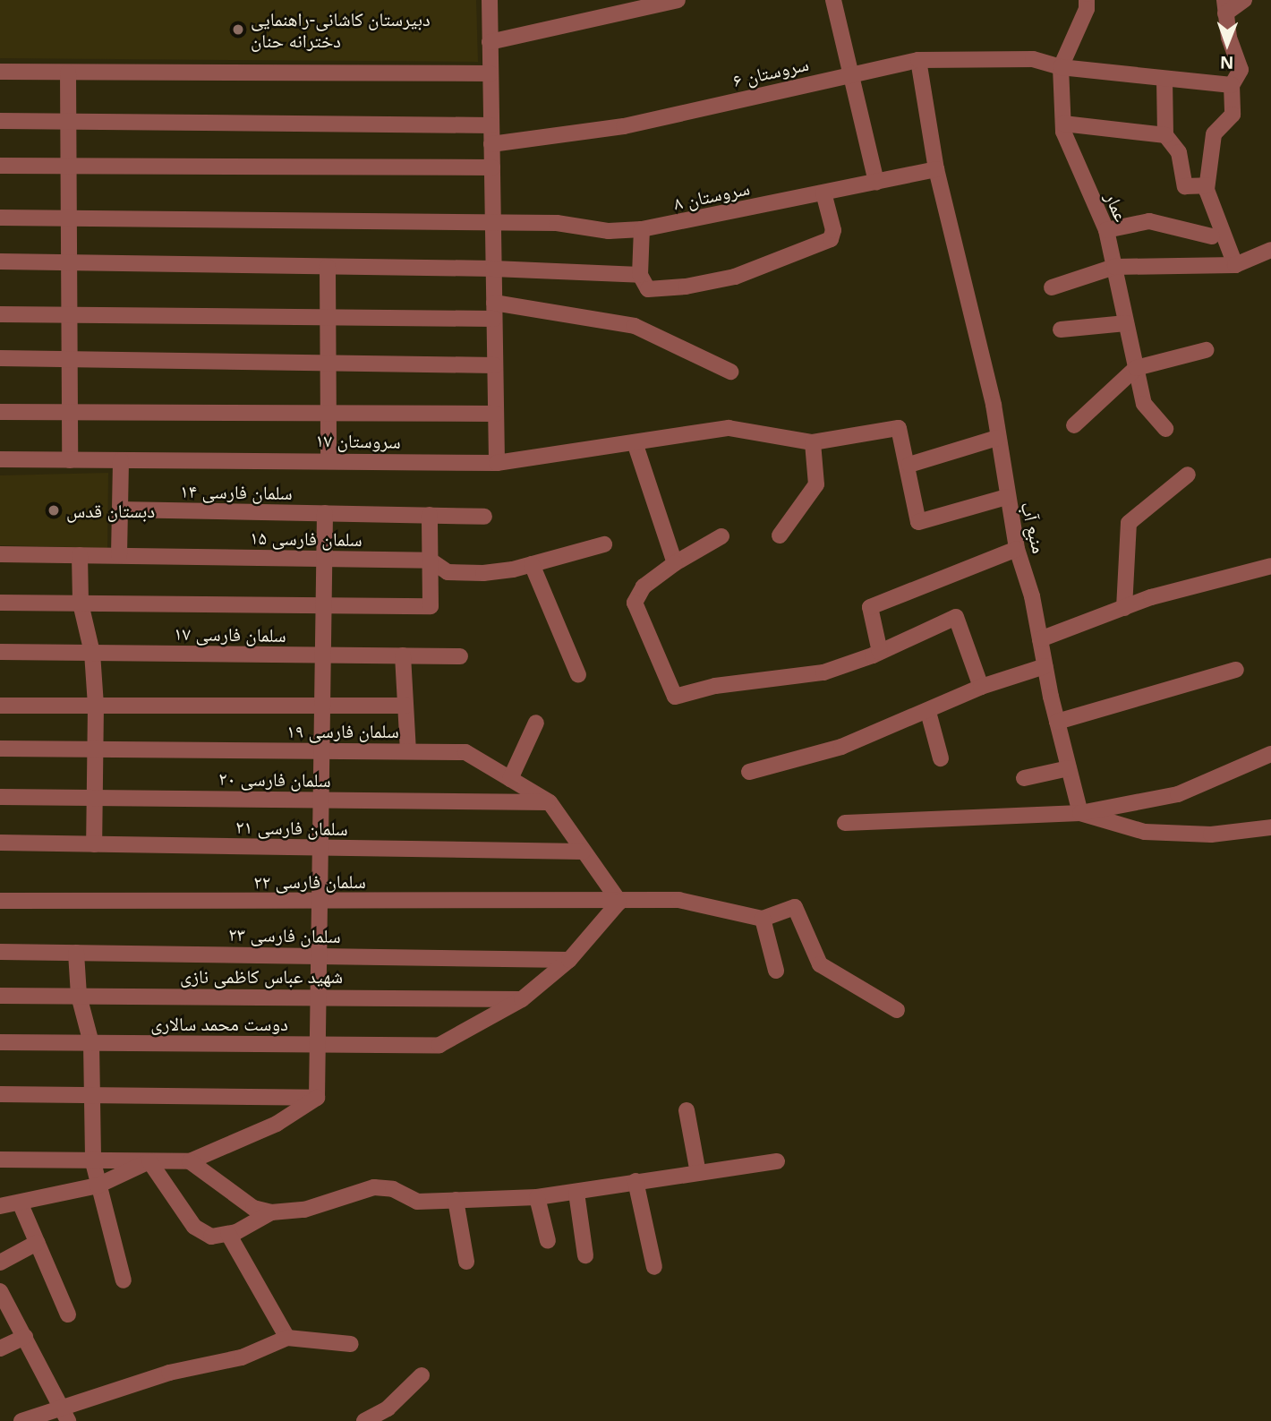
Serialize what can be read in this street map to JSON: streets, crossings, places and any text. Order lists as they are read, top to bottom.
{
  "streets": {
    "street": [
      "سروستان ۶",
      "سروستان ۸",
      "عمار",
      "سروستان ۱۷",
      "سلمان فارسی ۱۴",
      "منبع آب",
      "سلمان فارسی ۱۵",
      "سلمان فارسی ۱۷",
      "سلمان فارسی ۱۹",
      "سلمان فارسی ۲۰",
      "سلمان فارسی ۲۱",
      "سلمان فارسی ۲۲",
      "سلمان فارسی ۲۳",
      "شهید عباس کاظمی نازی",
      "دوست محمد سالاری"
    ]
  },
  "crossings": [
    ["سروستان ۶", "عمار"],
    ["سروستان ۶", "منبع آب"],
    ["سروستان ۸", "منبع آب"],
    ["سلمان فارسی ۱۹", "سلمان فارسی ۲۰"],
    ["سلمان فارسی ۱۹", "سلمان فارسی ۲۱"],
    ["سلمان فارسی ۱۹", "سلمان فارسی ۲۲"],
    ["شهید عباس کاظمی نازی", "دوست محمد سالاری"]
  ],
  "places": ["دبیرستان کاشانی-راهنمایی دخترانه حنان", "دبستان قدس"],
  "north": "bottom"
}
